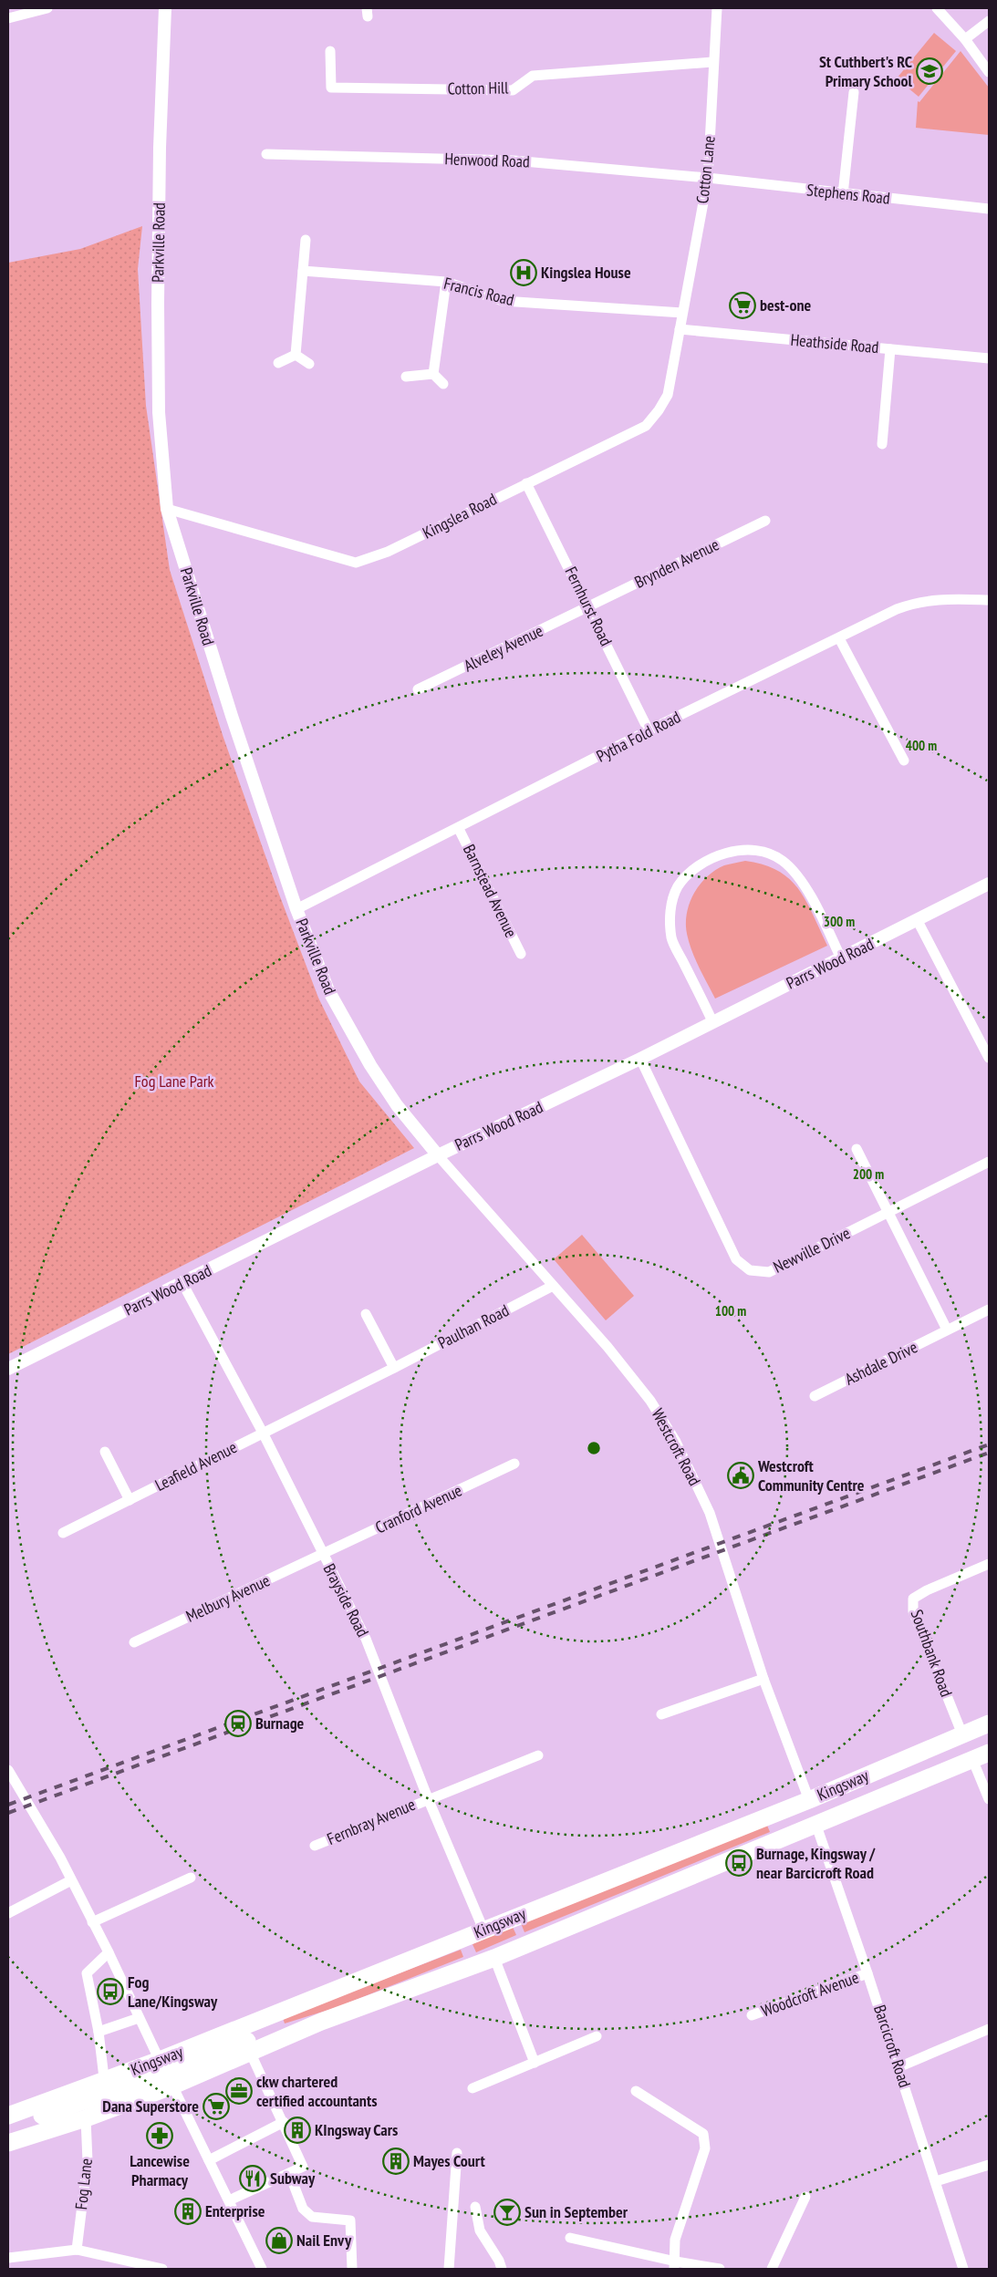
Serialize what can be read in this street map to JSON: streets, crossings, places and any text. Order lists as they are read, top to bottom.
{
  "streets": {
    "highway": ["Kingsway"],
    "street": [
      "Cotton Hill",
      "Henwood Road",
      "Cotton Lane",
      "Stephens Road",
      "Parkville Road",
      "Francis Road",
      "Heathside Road",
      "Kingslea Road",
      "Brynden Avenue",
      "Fernhurst Road",
      "Alveley Avenue",
      "Pytha Fold Road",
      "Barnstead Avenue",
      "Parrs Wood Road",
      "Newville Drive",
      "Paulhan Road",
      "Ashdale Drive",
      "Westcroft Road",
      "Leafield Avenue",
      "Cranford Avenue",
      "Melbury Avenue",
      "Brayside Road",
      "Southbank Road",
      "Fernbray Avenue",
      "Woodcroft Avenue",
      "Barcicroft Road",
      "Fog Lane"
    ]
  },
  "crossings": [
    ["Cotton Hill", "Cotton Lane"],
    ["Henwood Road", "Cotton Lane"],
    ["Henwood Road", "Stephens Road"],
    ["Cotton Lane", "Stephens Road"],
    ["Cotton Lane", "Francis Road"],
    ["Cotton Lane", "Heathside Road"],
    ["Cotton Lane", "Kingslea Road"],
    ["Parkville Road", "Kingslea Road"],
    ["Parkville Road", "Pytha Fold Road"],
    ["Parkville Road", "Parrs Wood Road"],
    ["Parkville Road", "Westcroft Road"],
    ["Heathside Road", "Kingslea Road"],
    ["Kingslea Road", "Fernhurst Road"],
    ["Brynden Avenue", "Fernhurst Road"],
    ["Brynden Avenue", "Alveley Avenue"],
    ["Fernhurst Road", "Alveley Avenue"],
    ["Fernhurst Road", "Pytha Fold Road"],
    ["Pytha Fold Road", "Barnstead Avenue"],
    ["Parrs Wood Road", "Newville Drive"],
    ["Parrs Wood Road", "Westcroft Road"],
    ["Parrs Wood Road", "Brayside Road"],
    ["Paulhan Road", "Westcroft Road"],
    ["Paulhan Road", "Leafield Avenue"],
    ["Paulhan Road", "Brayside Road"],
    ["Westcroft Road", "Kingsway"],
    ["Leafield Avenue", "Brayside Road"],
    ["Cranford Avenue", "Melbury Avenue"],
    ["Cranford Avenue", "Brayside Road"],
    ["Melbury Avenue", "Brayside Road"],
    ["Brayside Road", "Kingsway"],
    ["Brayside Road", "Fernbray Avenue"],
    ["Southbank Road", "Kingsway"],
    ["Kingsway", "Barcicroft Road"],
    ["Kingsway", "Fog Lane"],
    ["Woodcroft Avenue", "Barcicroft Road"]
  ],
  "parks": ["Fog Lane Park"],
  "places": {
    "school or university": ["St Cuthbert's RC Primary School"],
    "hospital": ["Kingslea House"],
    "supermarket": ["best-one", "Dana Superstore"],
    "public building": ["Westcroft Community Centre"],
    "station": ["Burnage"],
    "bus stop": ["Burnage, Kingsway / near Barcicroft Road", "Fog Lane/Kingsway"],
    "office": ["ckw chartered certified accountants"],
    "building": ["KIngsway Cars", "Mayes Court", "Enterprise"],
    "pharmacy": ["Lancewise Pharmacy"],
    "restaurant": ["Subway"],
    "bar": ["Sun in September"],
    "shop": ["Nail Envy"]
  },
  "rings": [
    "400 m",
    "300 m",
    "200 m",
    "100 m"
  ]
}
